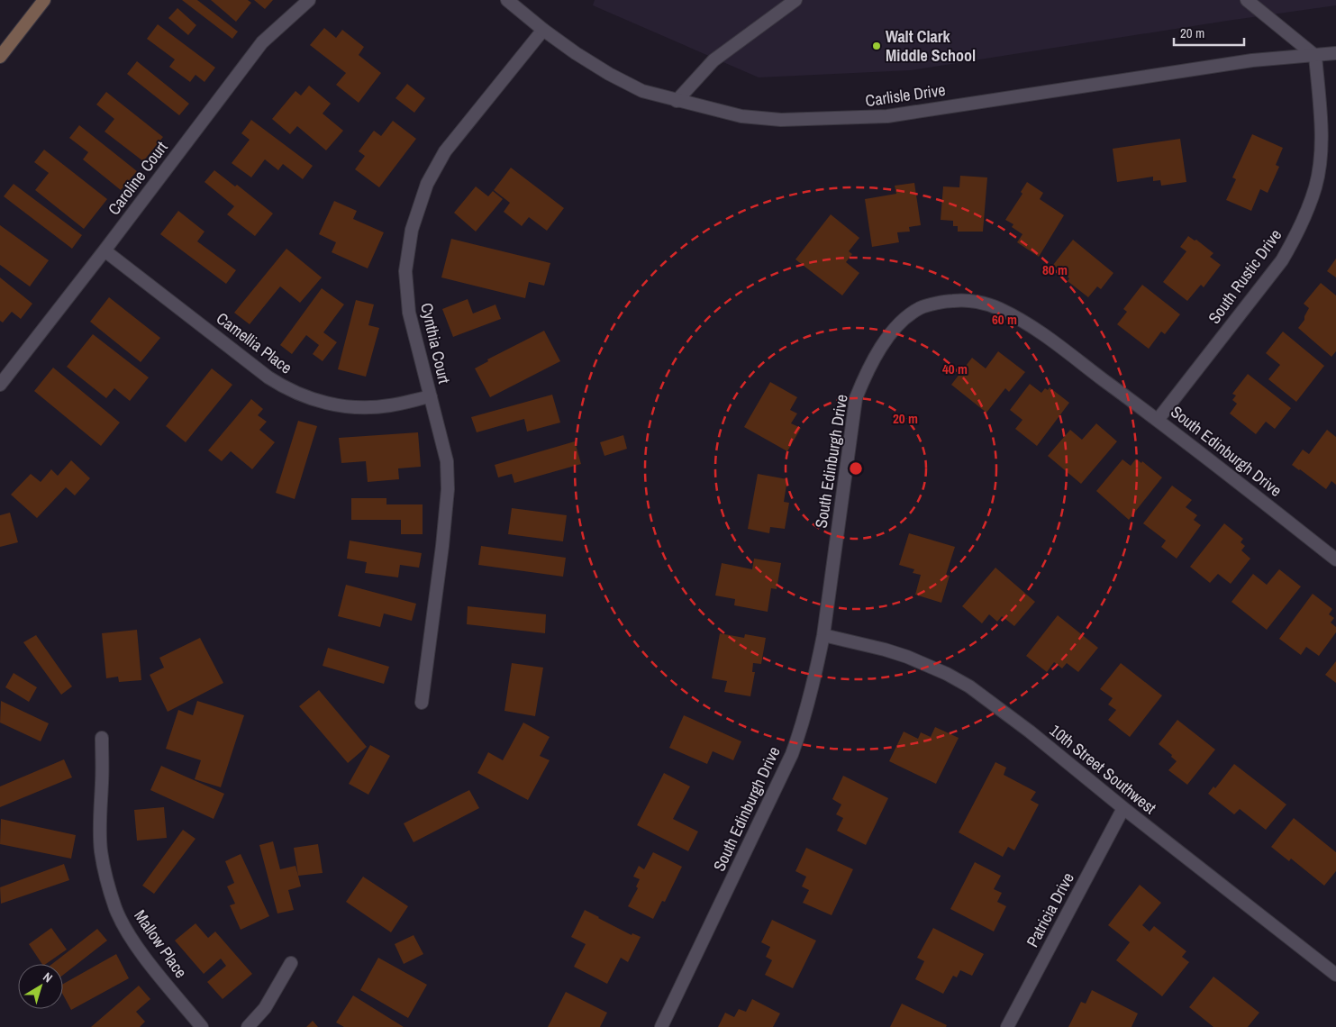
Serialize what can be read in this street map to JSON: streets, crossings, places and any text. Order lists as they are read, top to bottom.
{
  "streets": {
    "street": [
      "Carlisle Drive",
      "Caroline Court",
      "South Rustic Drive",
      "Camellia Place",
      "Cynthia Court",
      "South Edinburgh Drive",
      "10th Street Southwest",
      "Patricia Drive",
      "Mallow Place"
    ]
  },
  "crossings": [
    ["Carlisle Drive", "South Rustic Drive"],
    ["Carlisle Drive", "Cynthia Court"],
    ["Caroline Court", "Camellia Place"],
    ["South Rustic Drive", "South Edinburgh Drive"],
    ["Camellia Place", "Cynthia Court"],
    ["South Edinburgh Drive", "10th Street Southwest"],
    ["10th Street Southwest", "Patricia Drive"]
  ],
  "places": ["Walt Clark Middle School"],
  "scale_bar": "20 m",
  "north": "top right",
  "rings": [
    "80 m",
    "60 m",
    "40 m",
    "20 m"
  ]
}
